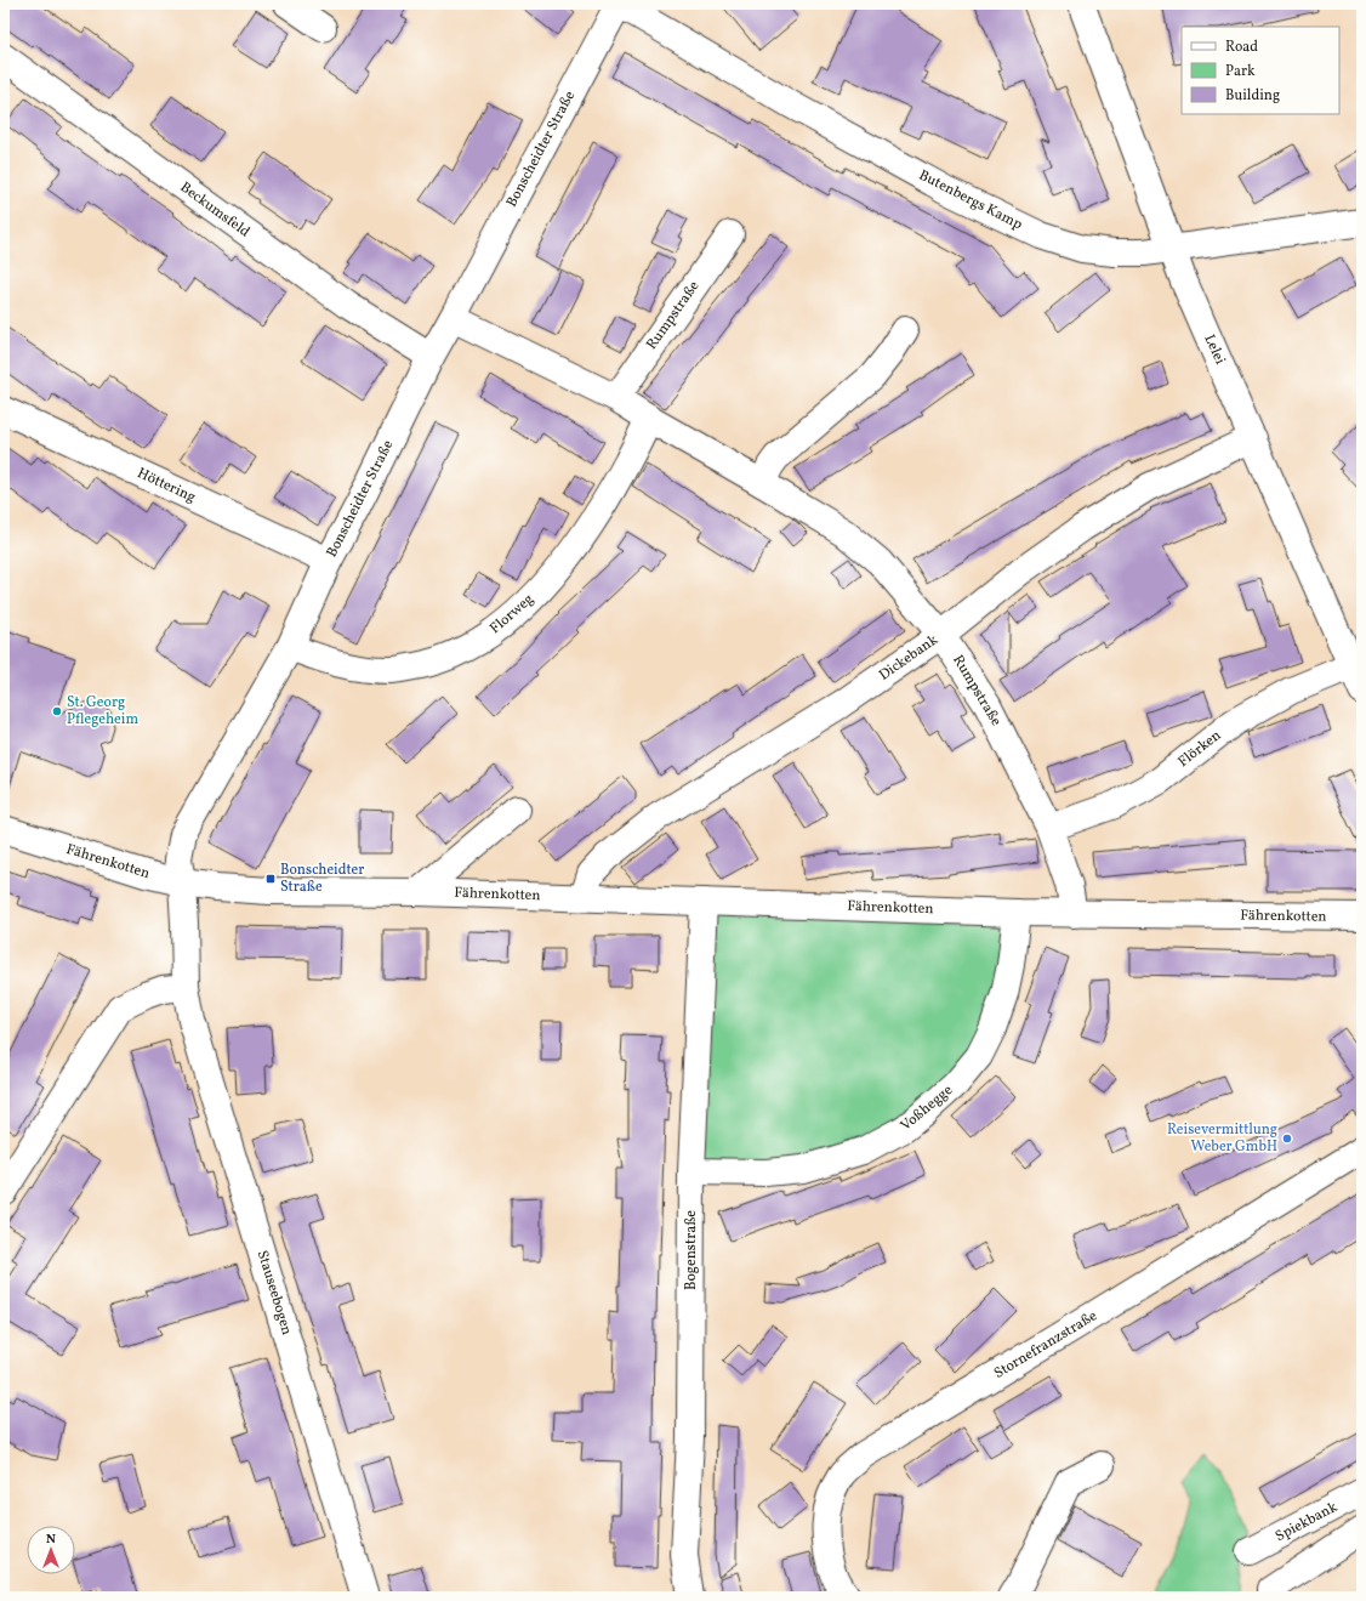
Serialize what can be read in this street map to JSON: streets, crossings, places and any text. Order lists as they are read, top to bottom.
{
  "streets": {
    "street": [
      "Bonscheidter Straße",
      "Butenbergs Kamp",
      "Beckumsfeld",
      "Rumpstraße",
      "Lelei",
      "Höttering",
      "Florweg",
      "Dickebank",
      "Flörken",
      "Fährenkotten",
      "Voßhegge",
      "Bogenstraße",
      "Stauseebogen",
      "Stornefranzstraße",
      "Spiekbank"
    ]
  },
  "crossings": [
    ["Bonscheidter Straße", "Butenbergs Kamp"],
    ["Bonscheidter Straße", "Beckumsfeld"],
    ["Bonscheidter Straße", "Rumpstraße"],
    ["Bonscheidter Straße", "Höttering"],
    ["Bonscheidter Straße", "Florweg"],
    ["Bonscheidter Straße", "Fährenkotten"],
    ["Bonscheidter Straße", "Stauseebogen"],
    ["Butenbergs Kamp", "Lelei"],
    ["Rumpstraße", "Florweg"],
    ["Rumpstraße", "Dickebank"],
    ["Rumpstraße", "Flörken"],
    ["Rumpstraße", "Fährenkotten"],
    ["Lelei", "Dickebank"],
    ["Lelei", "Flörken"],
    ["Dickebank", "Fährenkotten"],
    ["Fährenkotten", "Voßhegge"],
    ["Fährenkotten", "Bogenstraße"],
    ["Voßhegge", "Bogenstraße"]
  ],
  "places": {
    "other": ["St. Georg Pflegeheim", "Reisevermittlung Weber GmbH"],
    "transit": ["Bonscheidter Straße"]
  },
  "legend": ["Road", "Park", "Building"],
  "north": "top"
}
